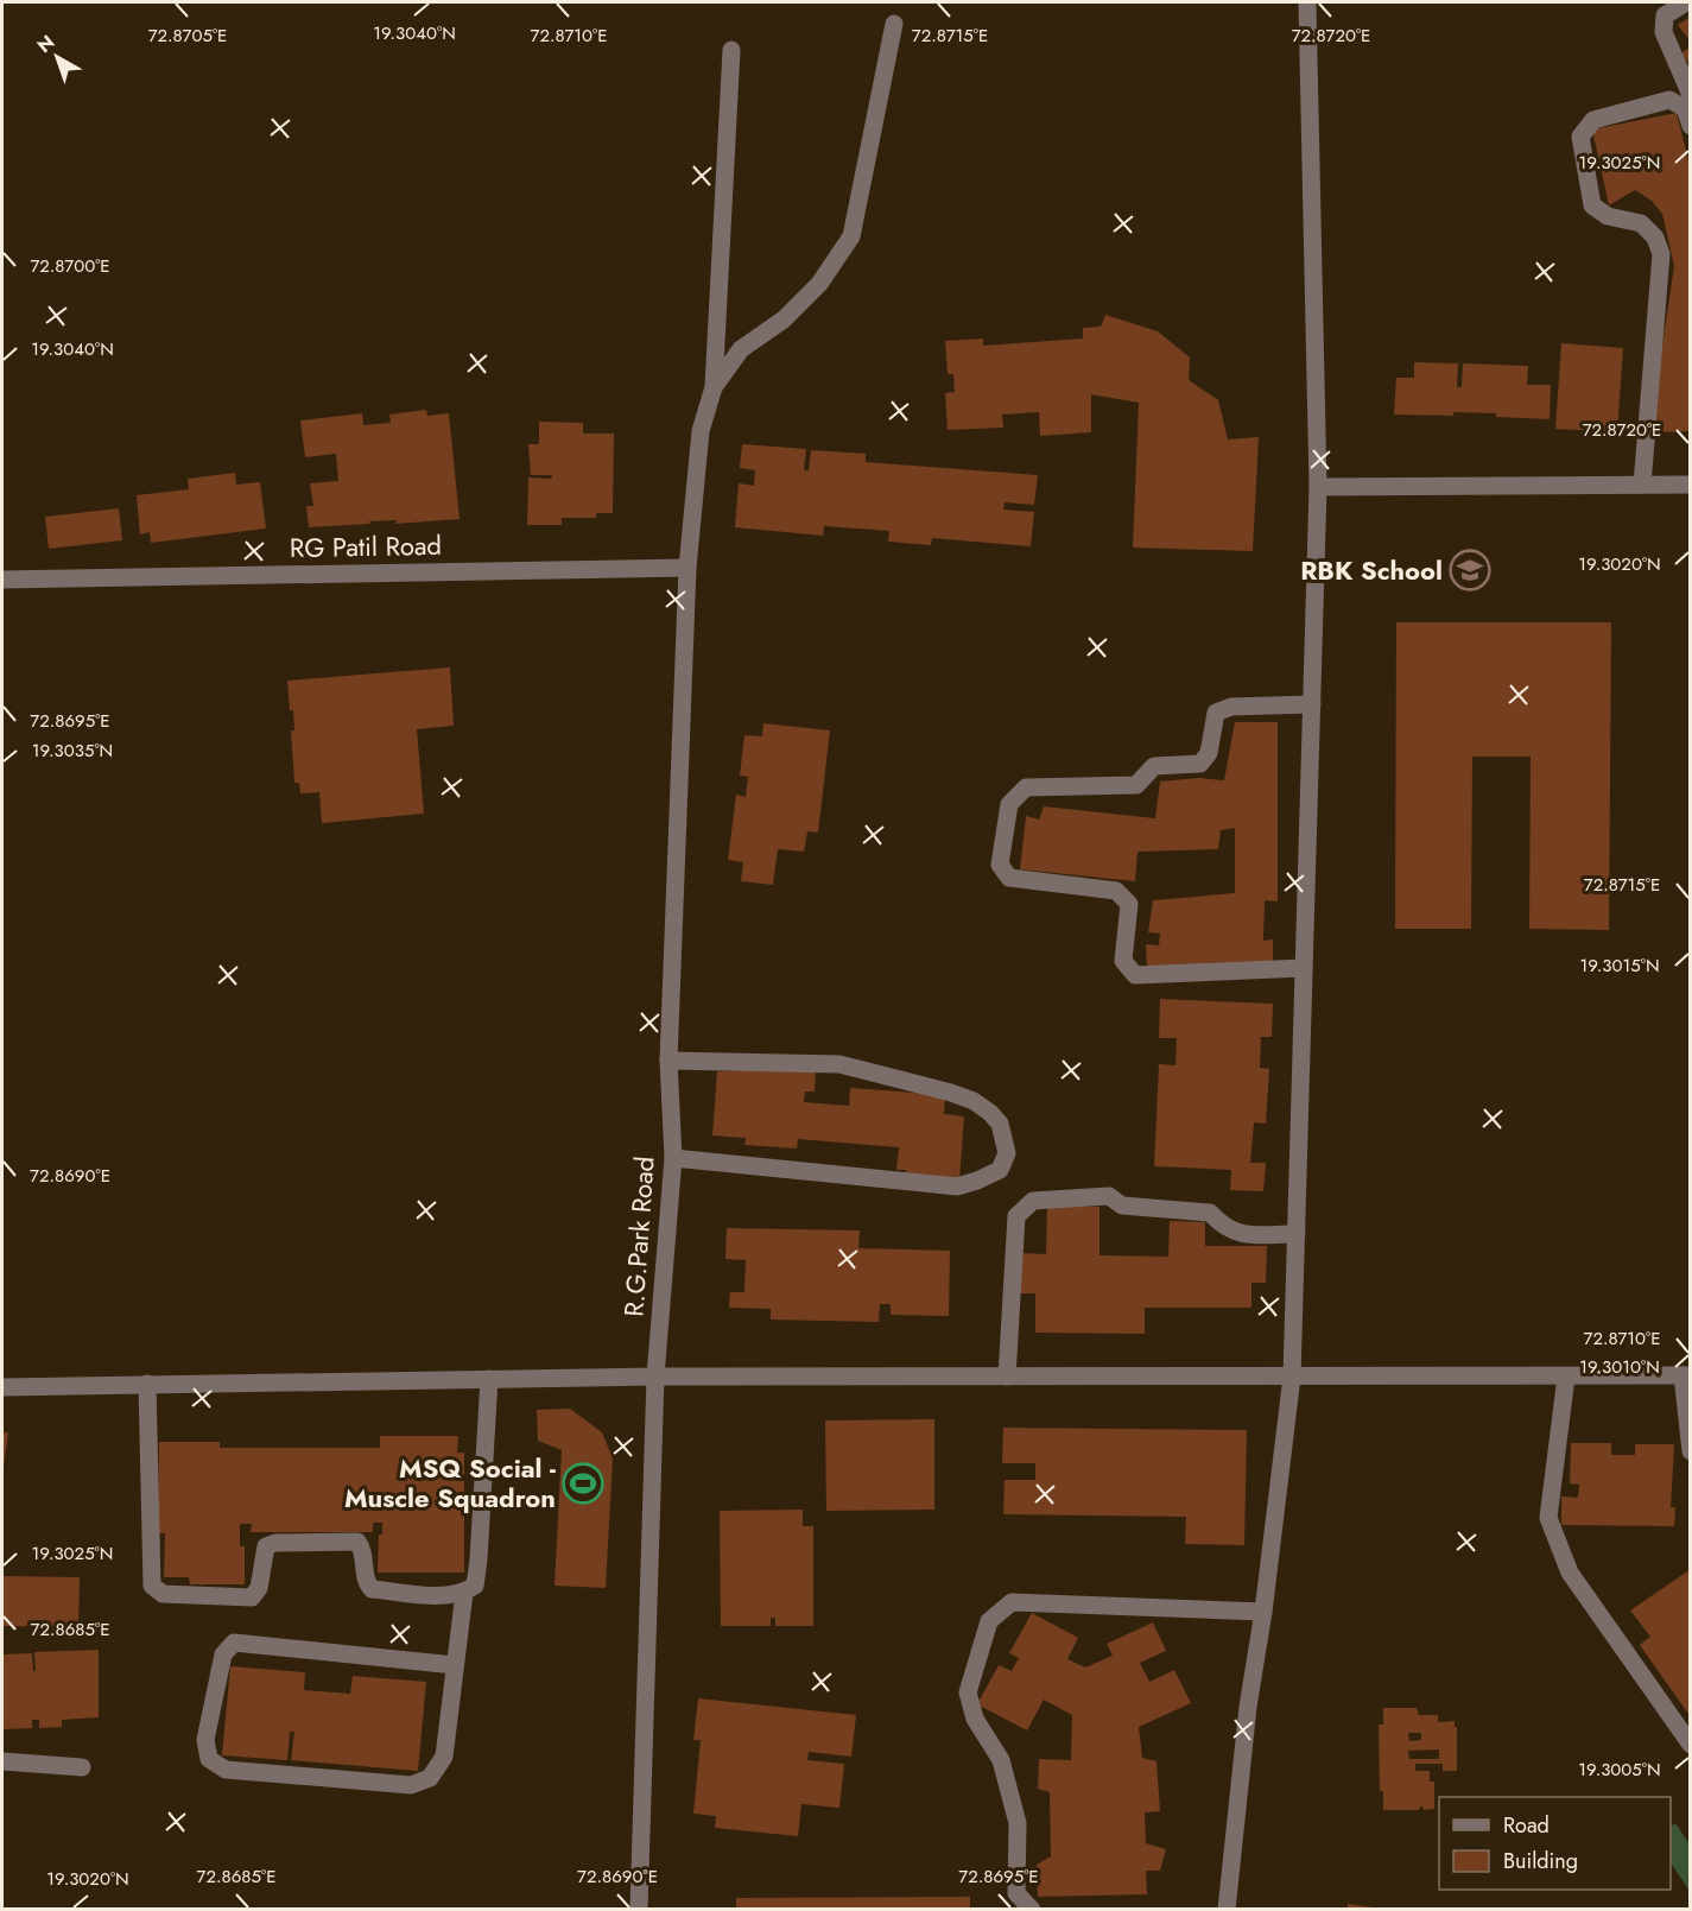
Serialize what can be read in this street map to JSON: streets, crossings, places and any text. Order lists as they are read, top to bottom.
{
  "streets": {
    "street": ["RG Patil Road", "R.G.Park Road"]
  },
  "crossings": [
    ["RG Patil Road", "R.G.Park Road"]
  ],
  "places": {
    "school or university": ["RBK School"],
    "sports": ["MSQ Social - Muscle Squadron"]
  },
  "legend": ["Road", "Building"],
  "north": "top left",
  "coordinates": [
    "19.3040°N",
    "72.8705°E",
    "72.8715°E",
    "72.8720°E",
    "72.8710°E",
    "19.3025°N",
    "72.8700°E",
    "19.3020°N",
    "72.8695°E",
    "19.3035°N",
    "19.3015°N",
    "72.8690°E",
    "19.3010°N",
    "72.8685°E",
    "19.3005°N"
  ]
}
